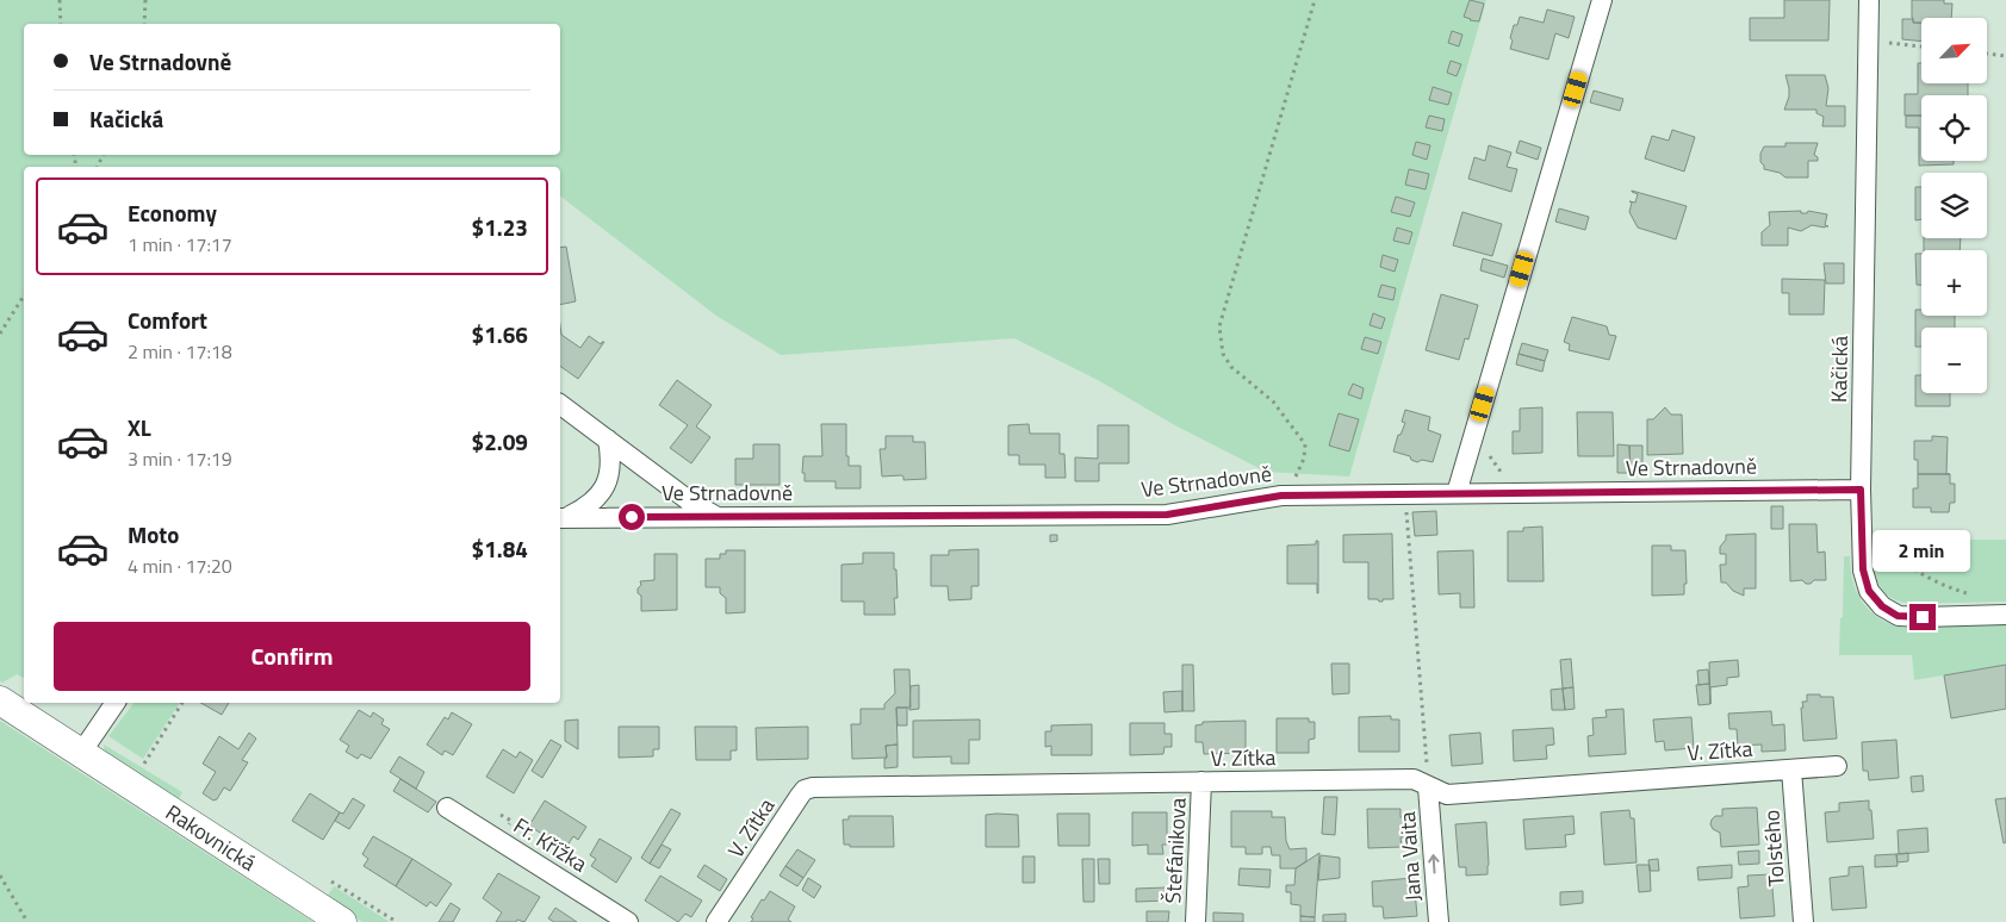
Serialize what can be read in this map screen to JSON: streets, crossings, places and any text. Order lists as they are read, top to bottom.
{
  "streets": {
    "main road": ["Rakovnická"],
    "street": [
      "Kačická",
      "Ve Strnadovně",
      "V. Zítka",
      "Fr. Křížka",
      "Tolstého",
      "Štefánikova",
      "Jana Vaita"
    ]
  },
  "crossings": [
    ["Kačická", "Ve Strnadovně"],
    ["V. Zítka", "Tolstého"],
    ["V. Zítka", "Štefánikova"],
    ["V. Zítka", "Jana Vaita"]
  ],
  "one_way": ["Jana Vaita"],
  "north": "top right",
  "page": {
    "map_buttons": ["+", "−"],
    "banner": ["Ve Strnadovně", "Kačická"],
    "list": [
      {
        "name": "Economy",
        "note": "1 min · 17:17",
        "value": "$1.23"
      },
      {
        "name": "Comfort",
        "note": "2 min · 17:18",
        "value": "$1.66"
      },
      {
        "name": "XL",
        "note": "3 min · 17:19",
        "value": "$2.09"
      },
      {
        "name": "Moto",
        "note": "4 min · 17:20",
        "value": "$1.84"
      }
    ],
    "bubble": "2 min",
    "buttons": "Confirm"
  }
}
